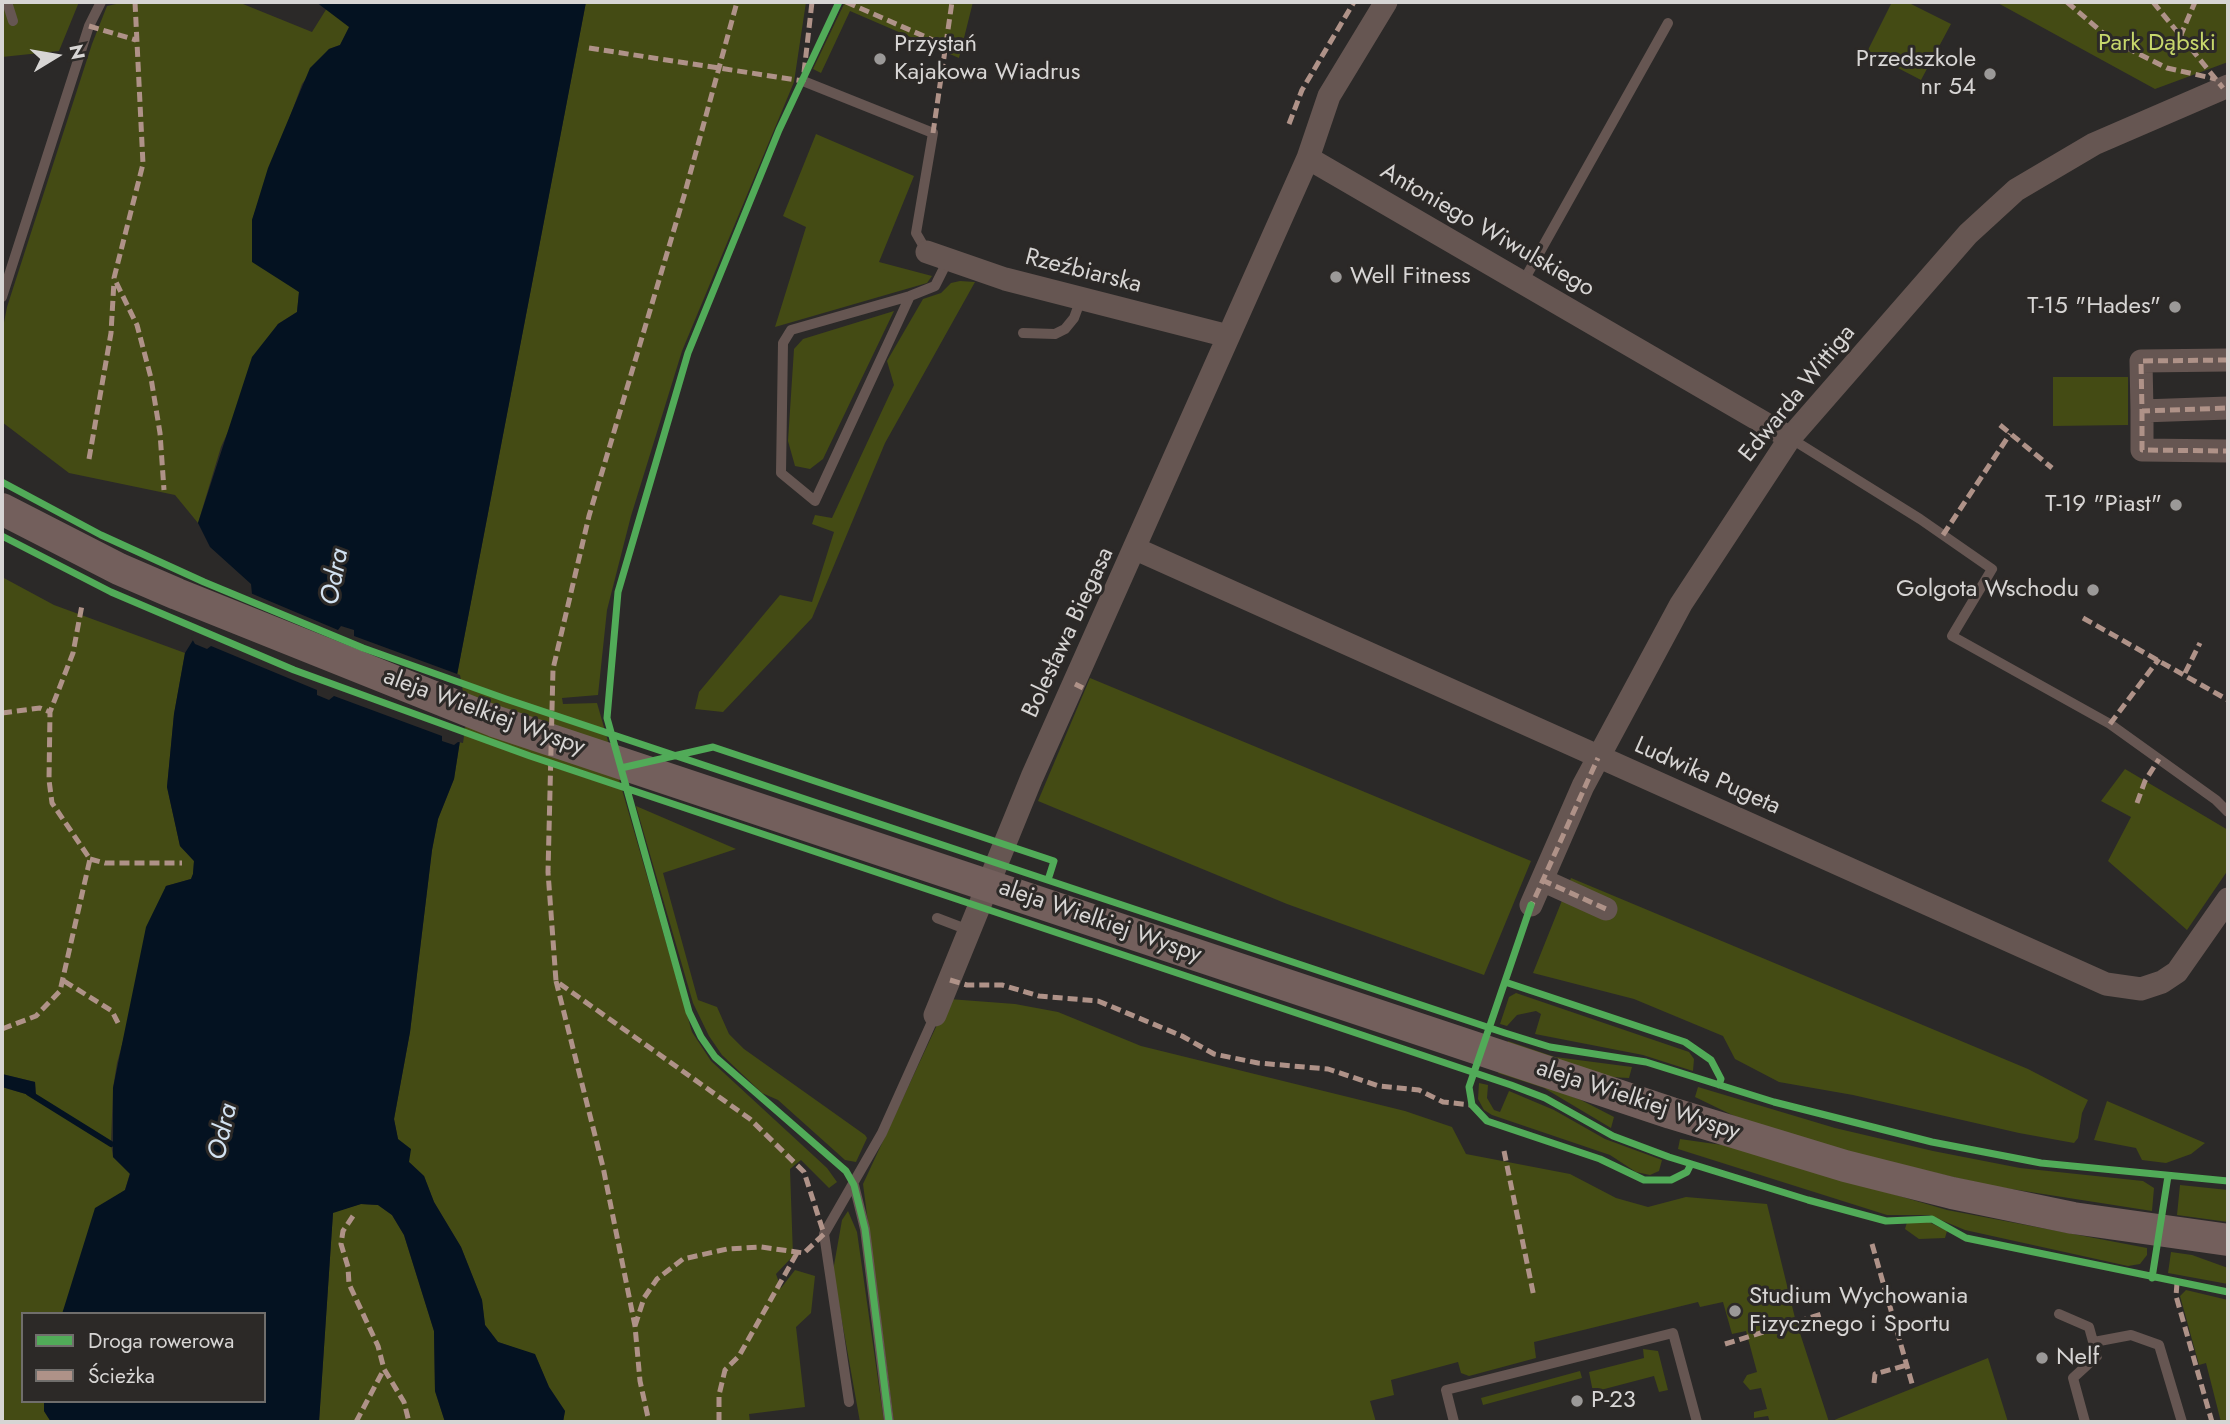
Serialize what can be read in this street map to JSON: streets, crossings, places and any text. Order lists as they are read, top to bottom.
{
  "streets": {
    "main road": ["aleja Wielkiej Wyspy"],
    "street": [
      "Antoniego Wiwulskiego",
      "Rzeźbiarska",
      "Edwarda Wittiga",
      "Bolesława Biegasa",
      "Ludwika Pugeta"
    ]
  },
  "crossings": [
    ["Antoniego Wiwulskiego", "Edwarda Wittiga"],
    ["Antoniego Wiwulskiego", "Bolesława Biegasa"],
    ["Rzeźbiarska", "Bolesława Biegasa"],
    ["Edwarda Wittiga", "Ludwika Pugeta"],
    ["Bolesława Biegasa", "Ludwika Pugeta"]
  ],
  "water": ["Odra"],
  "parks": ["Park Dąbski"],
  "places": [
    "Przystań Kajakowa Wiadrus",
    "Przedszkole nr 54",
    "Well Fitness",
    "T-15 \"Hades\"",
    "T-19 \"Piast\"",
    "Golgota Wschodu",
    "Studium Wychowania Fizycznego i Sportu",
    "Nelf",
    "P-23"
  ],
  "legend": ["Droga rowerowa", "Ścieżka"],
  "north": "right"
}
